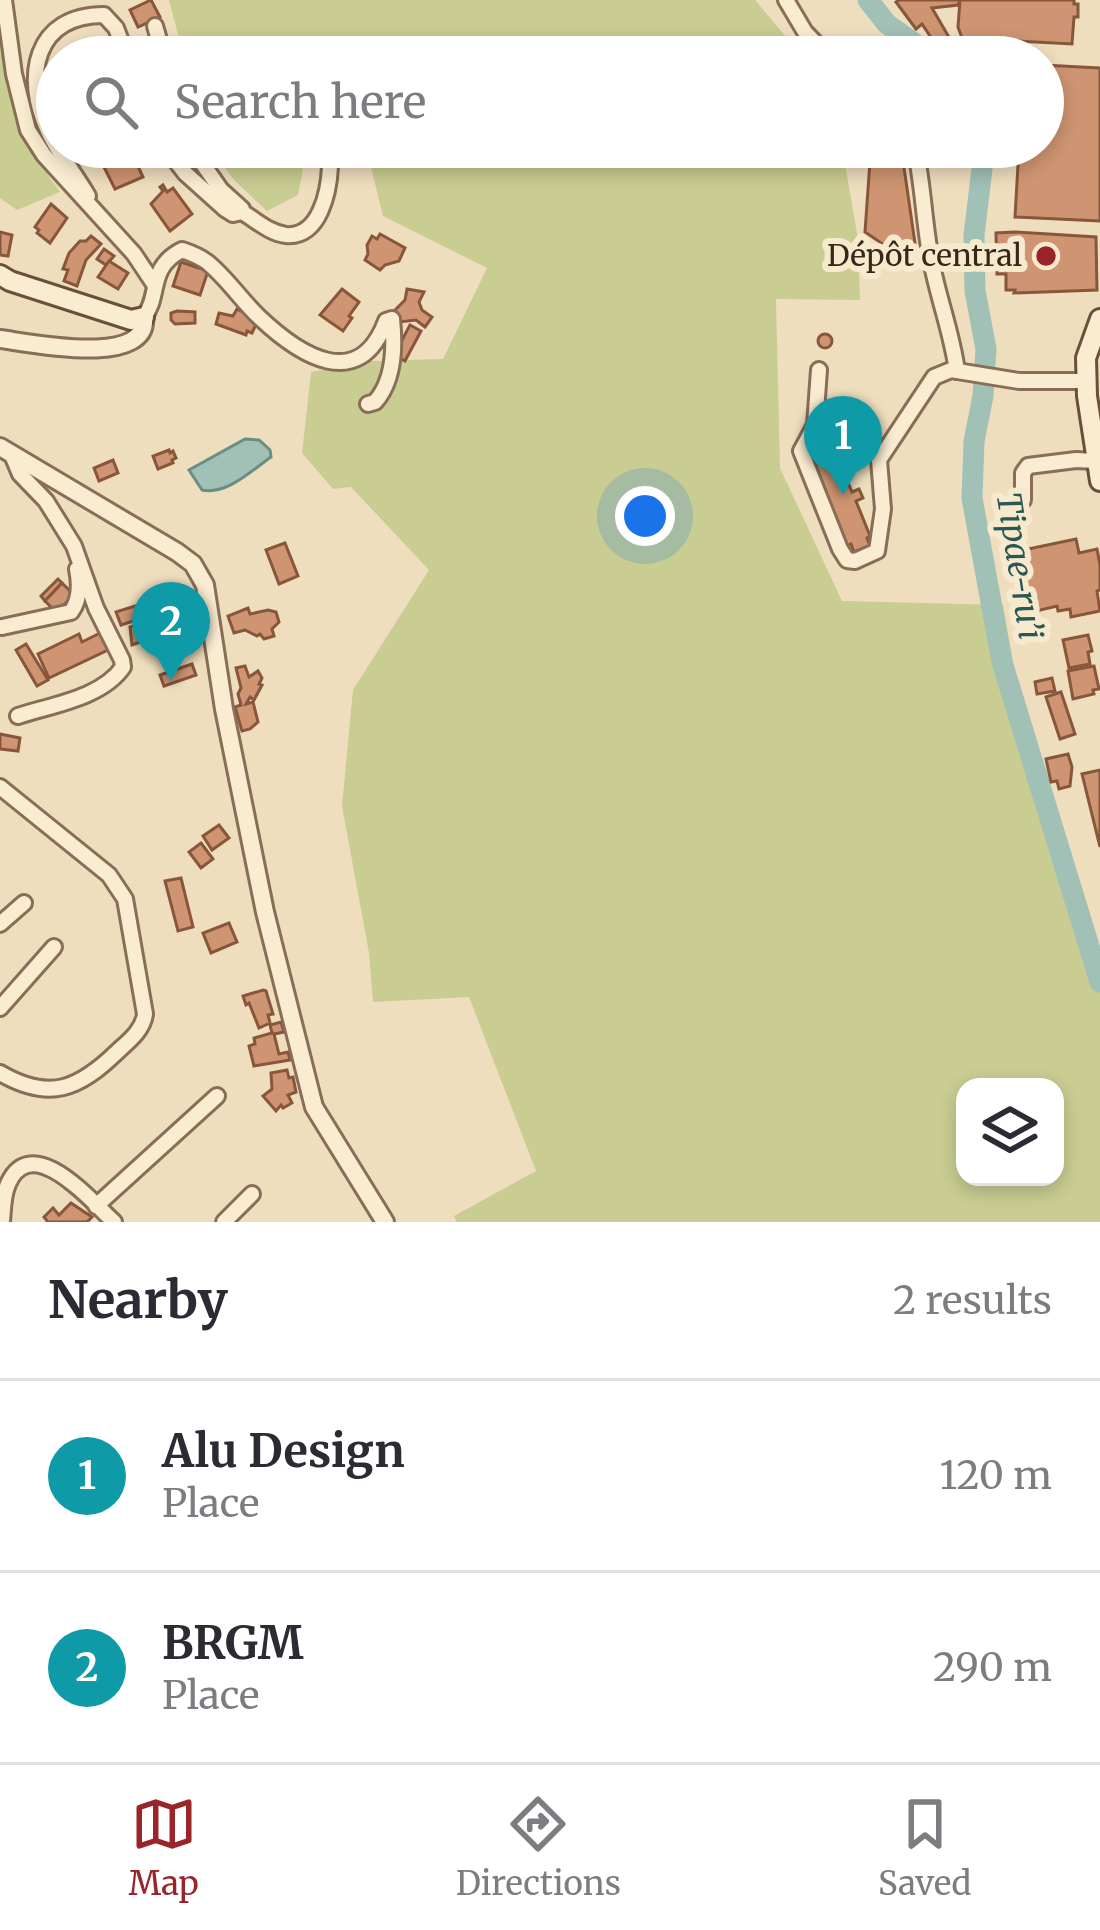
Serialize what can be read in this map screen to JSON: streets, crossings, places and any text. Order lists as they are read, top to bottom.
{
  "water": ["Tipae-ru’i"],
  "places": ["Dépôt central"],
  "page": {
    "search": "Search here",
    "pins": ["1", "2"],
    "heading": ["Nearby", "2 results"],
    "list": [
      {
        "mark": "1",
        "name": "Alu Design",
        "note": "Place",
        "value": "120 m"
      },
      {
        "mark": "2",
        "name": "BRGM",
        "note": "Place",
        "value": "290 m"
      }
    ],
    "nav": ["Map", "Directions", "Saved"]
  }
}
